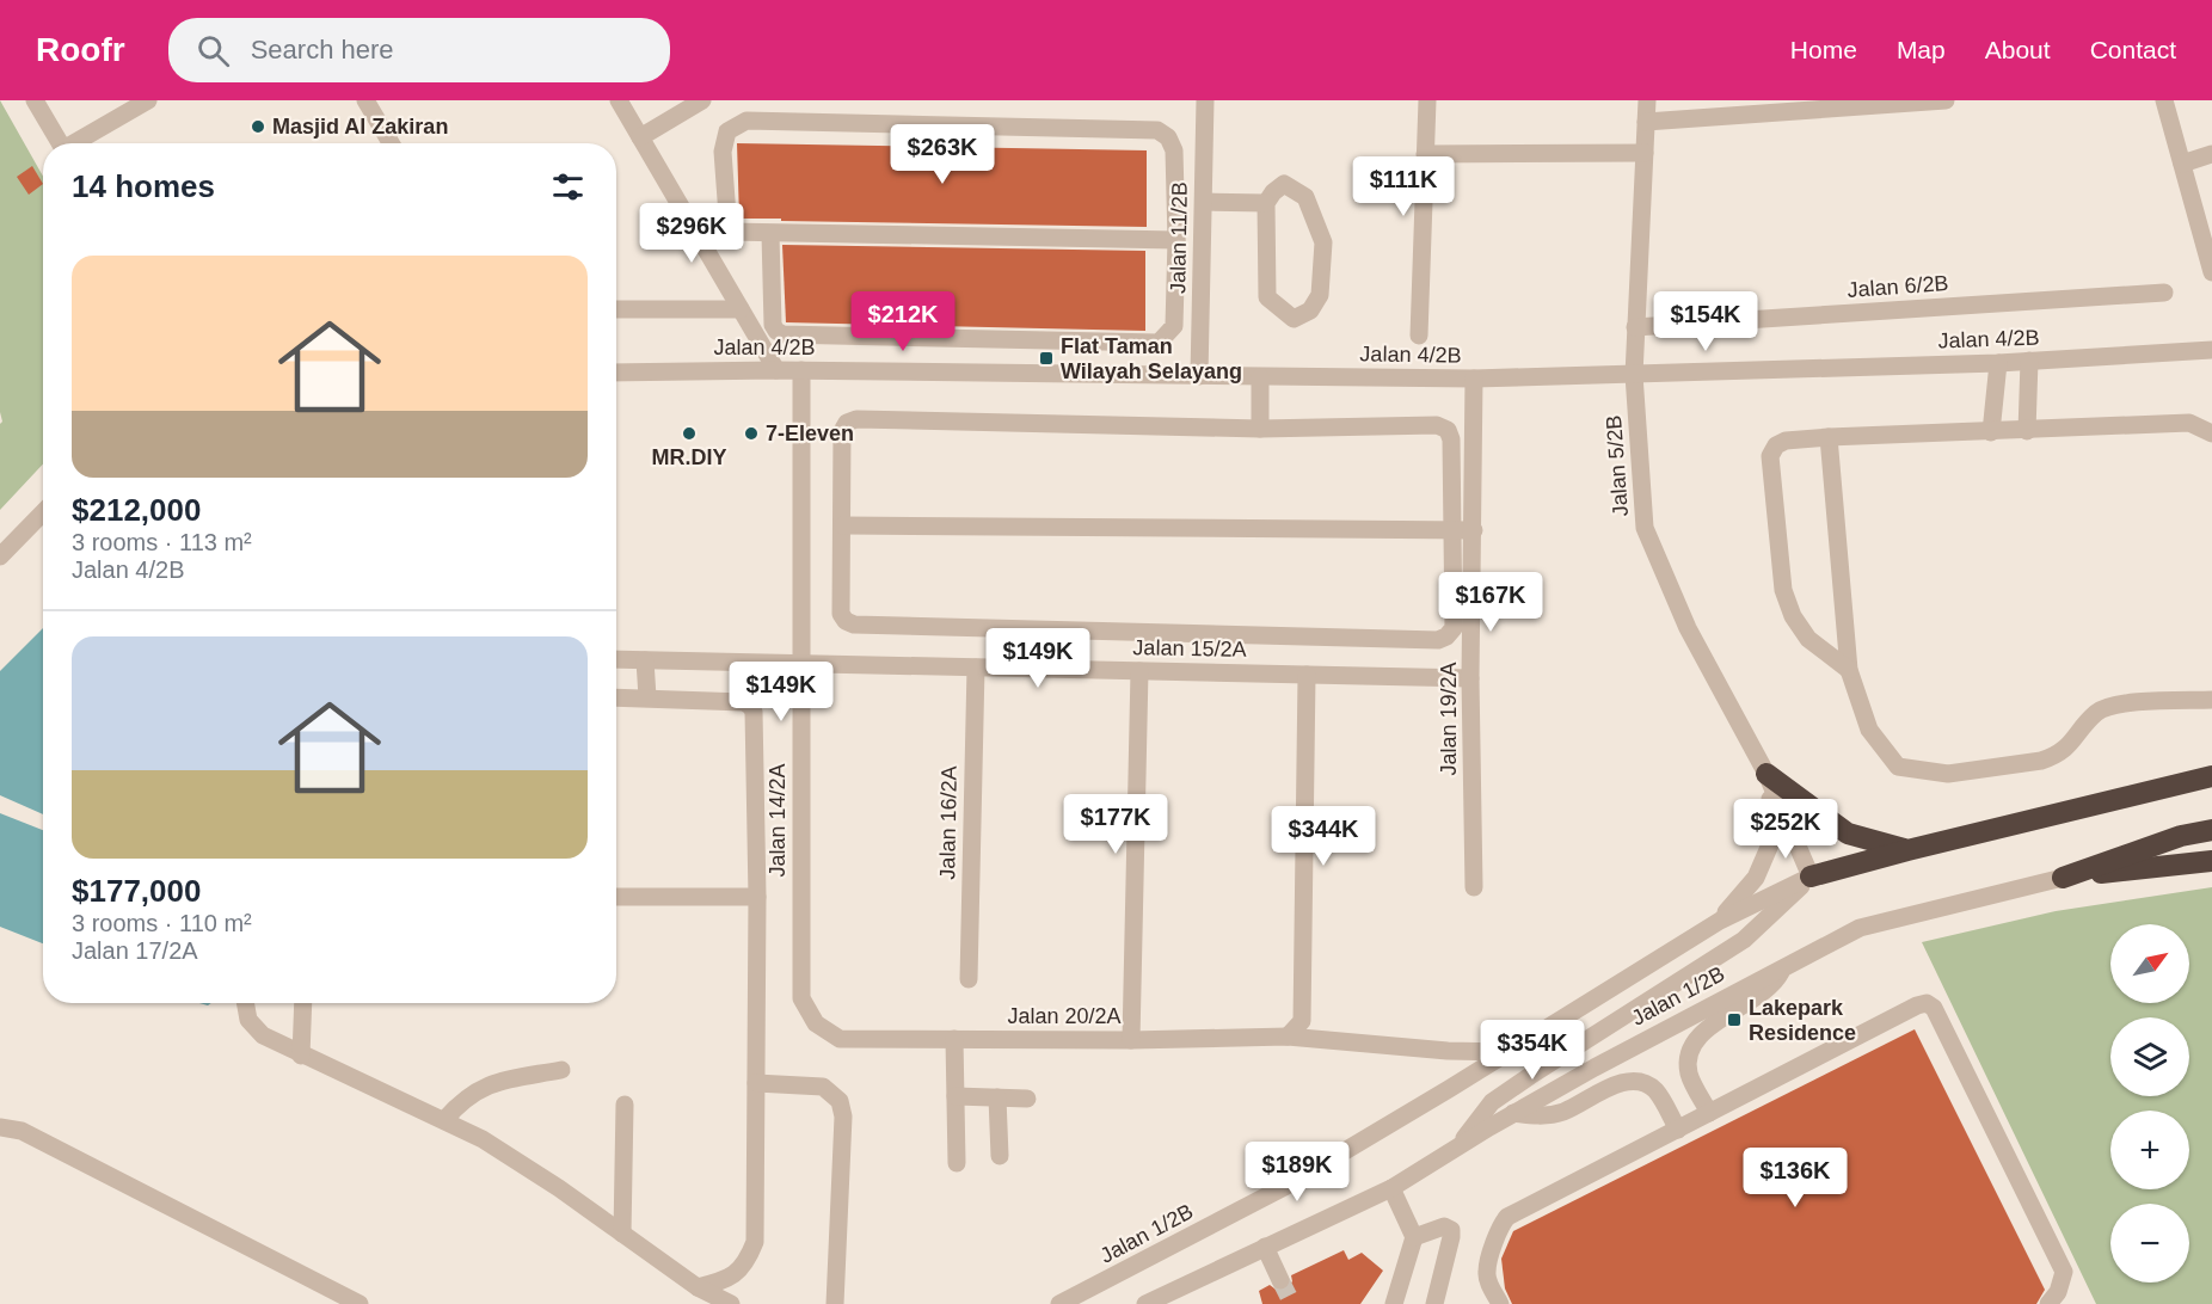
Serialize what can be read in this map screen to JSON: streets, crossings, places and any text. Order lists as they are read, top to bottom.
{
  "streets": {
    "street": [
      "Jalan 11/2B",
      "Jalan 6/2B",
      "Jalan 4/2B",
      "Jalan 5/2B",
      "Jalan 15/2A",
      "Jalan 19/2A",
      "Jalan 14/2A",
      "Jalan 16/2A",
      "Jalan 1/2B",
      "Jalan 20/2A"
    ]
  },
  "crossings": [
    ["Jalan 11/2B", "Jalan 4/2B"],
    ["Jalan 6/2B", "Jalan 5/2B"],
    ["Jalan 4/2B", "Jalan 5/2B"],
    ["Jalan 4/2B", "Jalan 19/2A"],
    ["Jalan 4/2B", "Jalan 14/2A"],
    ["Jalan 5/2B", "Jalan 1/2B"],
    ["Jalan 15/2A", "Jalan 19/2A"],
    ["Jalan 15/2A", "Jalan 14/2A"],
    ["Jalan 15/2A", "Jalan 16/2A"],
    ["Jalan 14/2A", "Jalan 20/2A"],
    ["Jalan 1/2B", "Jalan 20/2A"]
  ],
  "places": {
    "other": ["Masjid Al Zakiran", "MR.DIY", "7-Eleven"],
    "transit": ["Flat Taman Wilayah Selayang", "Lakepark Residence"]
  },
  "north": "top right",
  "page": {
    "header": "Roofr",
    "search": "Search here",
    "nav": [
      "Home",
      "Map",
      "About",
      "Contact"
    ],
    "price": [
      "$263K",
      "$111K",
      "$296K",
      "$212K",
      "$154K",
      "$167K",
      "$149K",
      "$149K",
      "$177K",
      "$252K",
      "$344K",
      "$354K",
      "$189K",
      "$136K"
    ],
    "heading": "14 homes",
    "list": [
      {
        "name": "$212,000",
        "note": "3 rooms · 113 m² · Jalan 4/2B"
      },
      {
        "name": "$177,000",
        "note": "3 rooms · 110 m² · Jalan 17/2A"
      }
    ],
    "map_buttons": ["+", "−"]
  }
}
